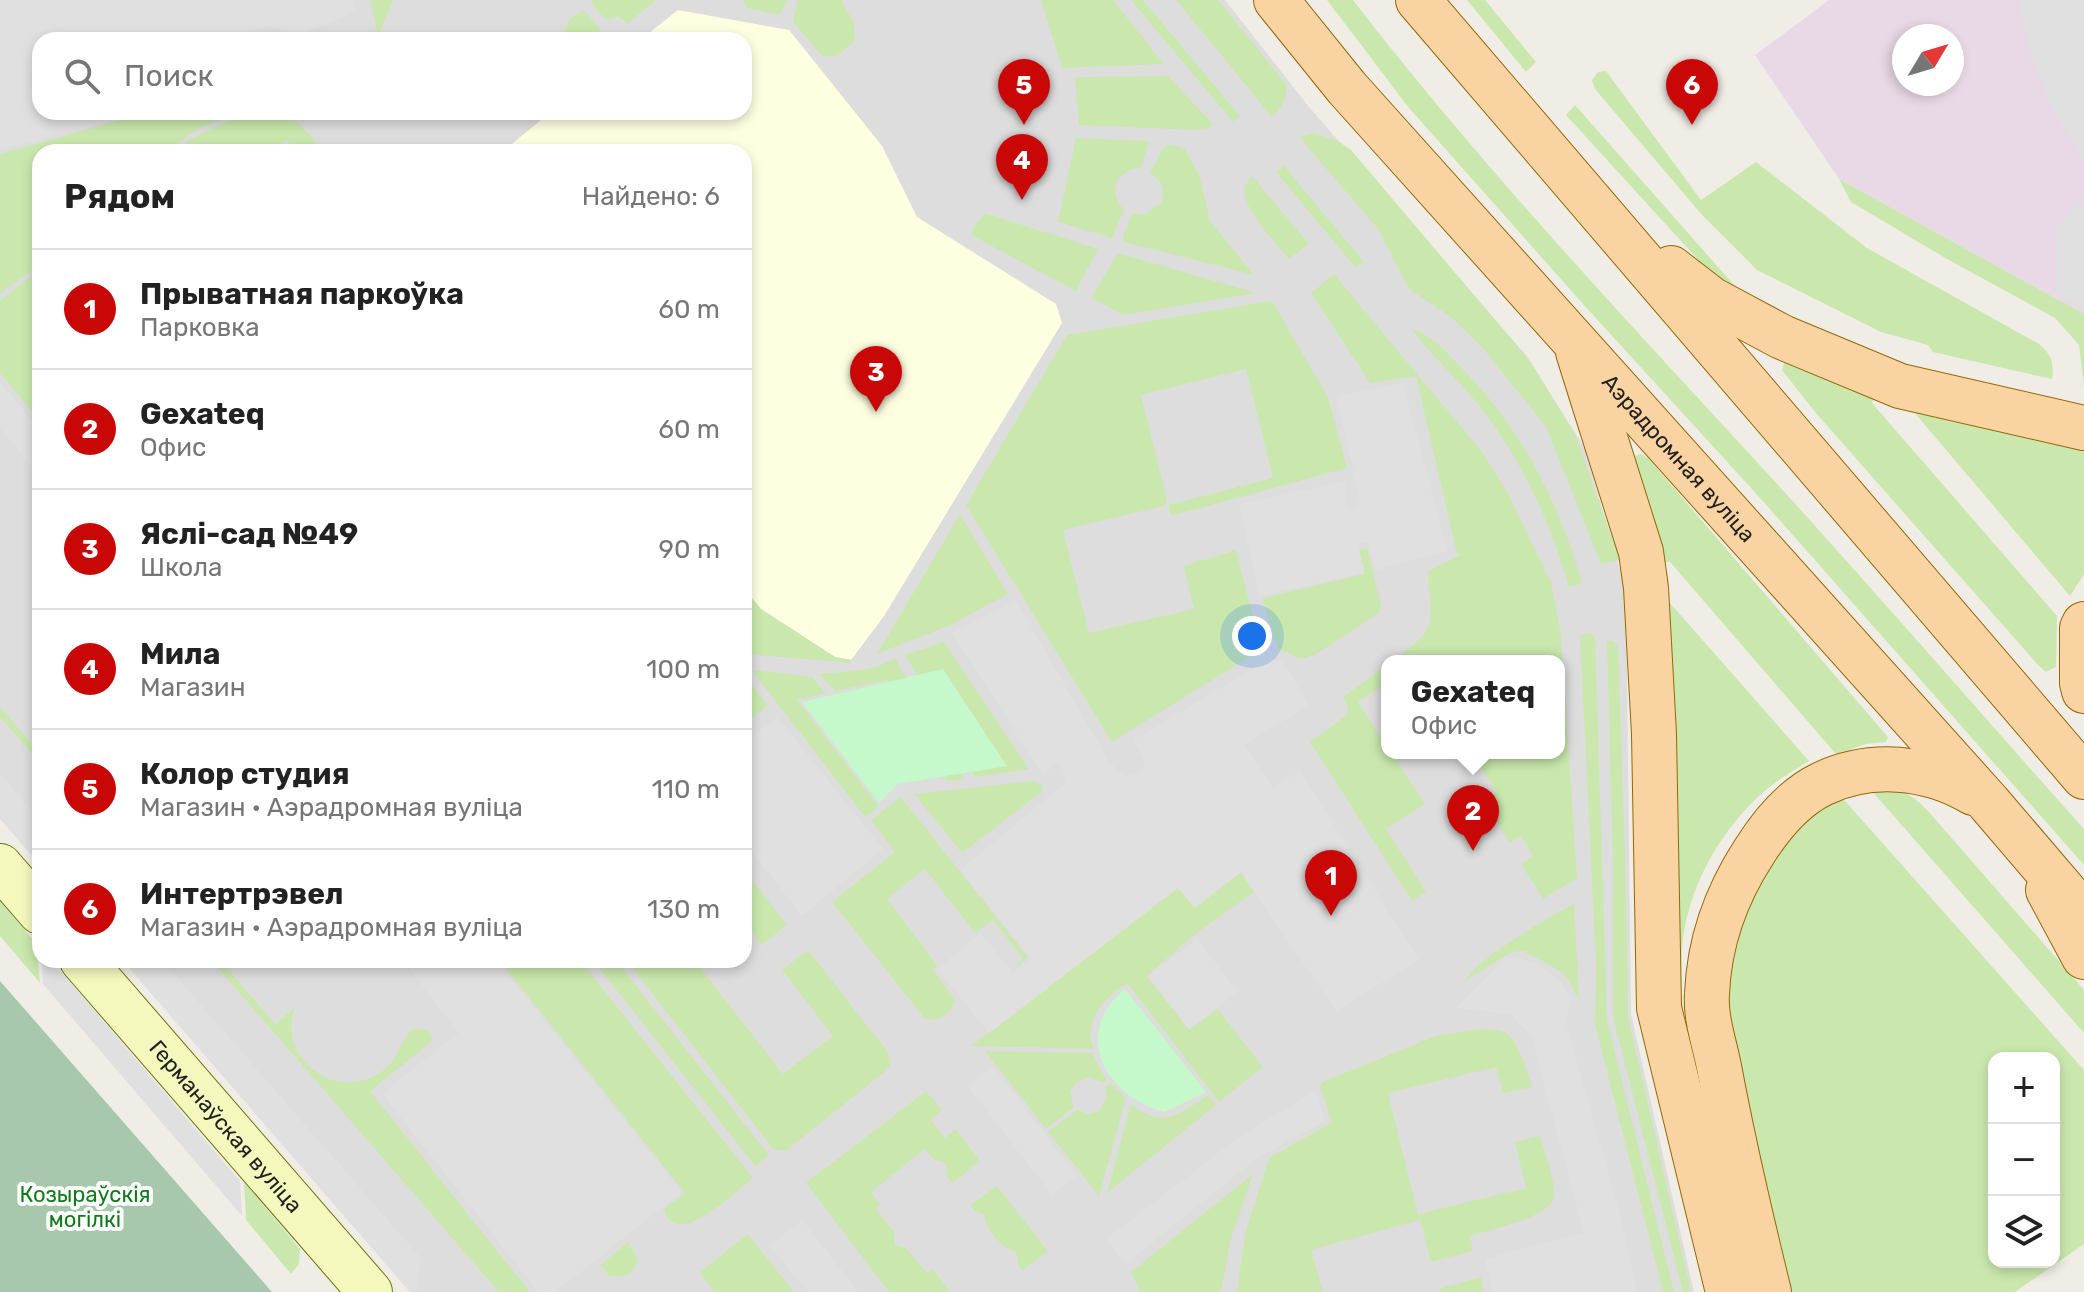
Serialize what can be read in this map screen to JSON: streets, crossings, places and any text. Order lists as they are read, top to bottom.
{
  "streets": {
    "main road": ["Аэрадромная вуліца"],
    "street": ["Германаўская вуліца"]
  },
  "parks": ["Козыраўскія могілкі"],
  "north": "top right",
  "page": {
    "search": "Поиск",
    "pins": [
      "5",
      "6",
      "4",
      "3",
      "2",
      "1"
    ],
    "heading": ["Рядом", "Найдено: 6"],
    "list": [
      {
        "mark": "1",
        "name": "Прыватная паркоўка",
        "note": "Парковка",
        "value": "60 m"
      },
      {
        "mark": "2",
        "name": "Gexateq",
        "note": "Офис",
        "value": "60 m"
      },
      {
        "mark": "3",
        "name": "Яслі-сад №49",
        "note": "Школа",
        "value": "90 m"
      },
      {
        "mark": "4",
        "name": "Мила",
        "note": "Магазин",
        "value": "100 m"
      },
      {
        "mark": "5",
        "name": "Колор студия",
        "note": "Магазин · Аэрадромная вуліца",
        "value": "110 m"
      },
      {
        "mark": "6",
        "name": "Интертрэвел",
        "note": "Магазин · Аэрадромная вуліца",
        "value": "130 m"
      }
    ],
    "popup": ["Gexateq", "Офис"],
    "map_buttons": ["+", "−"]
  }
}
